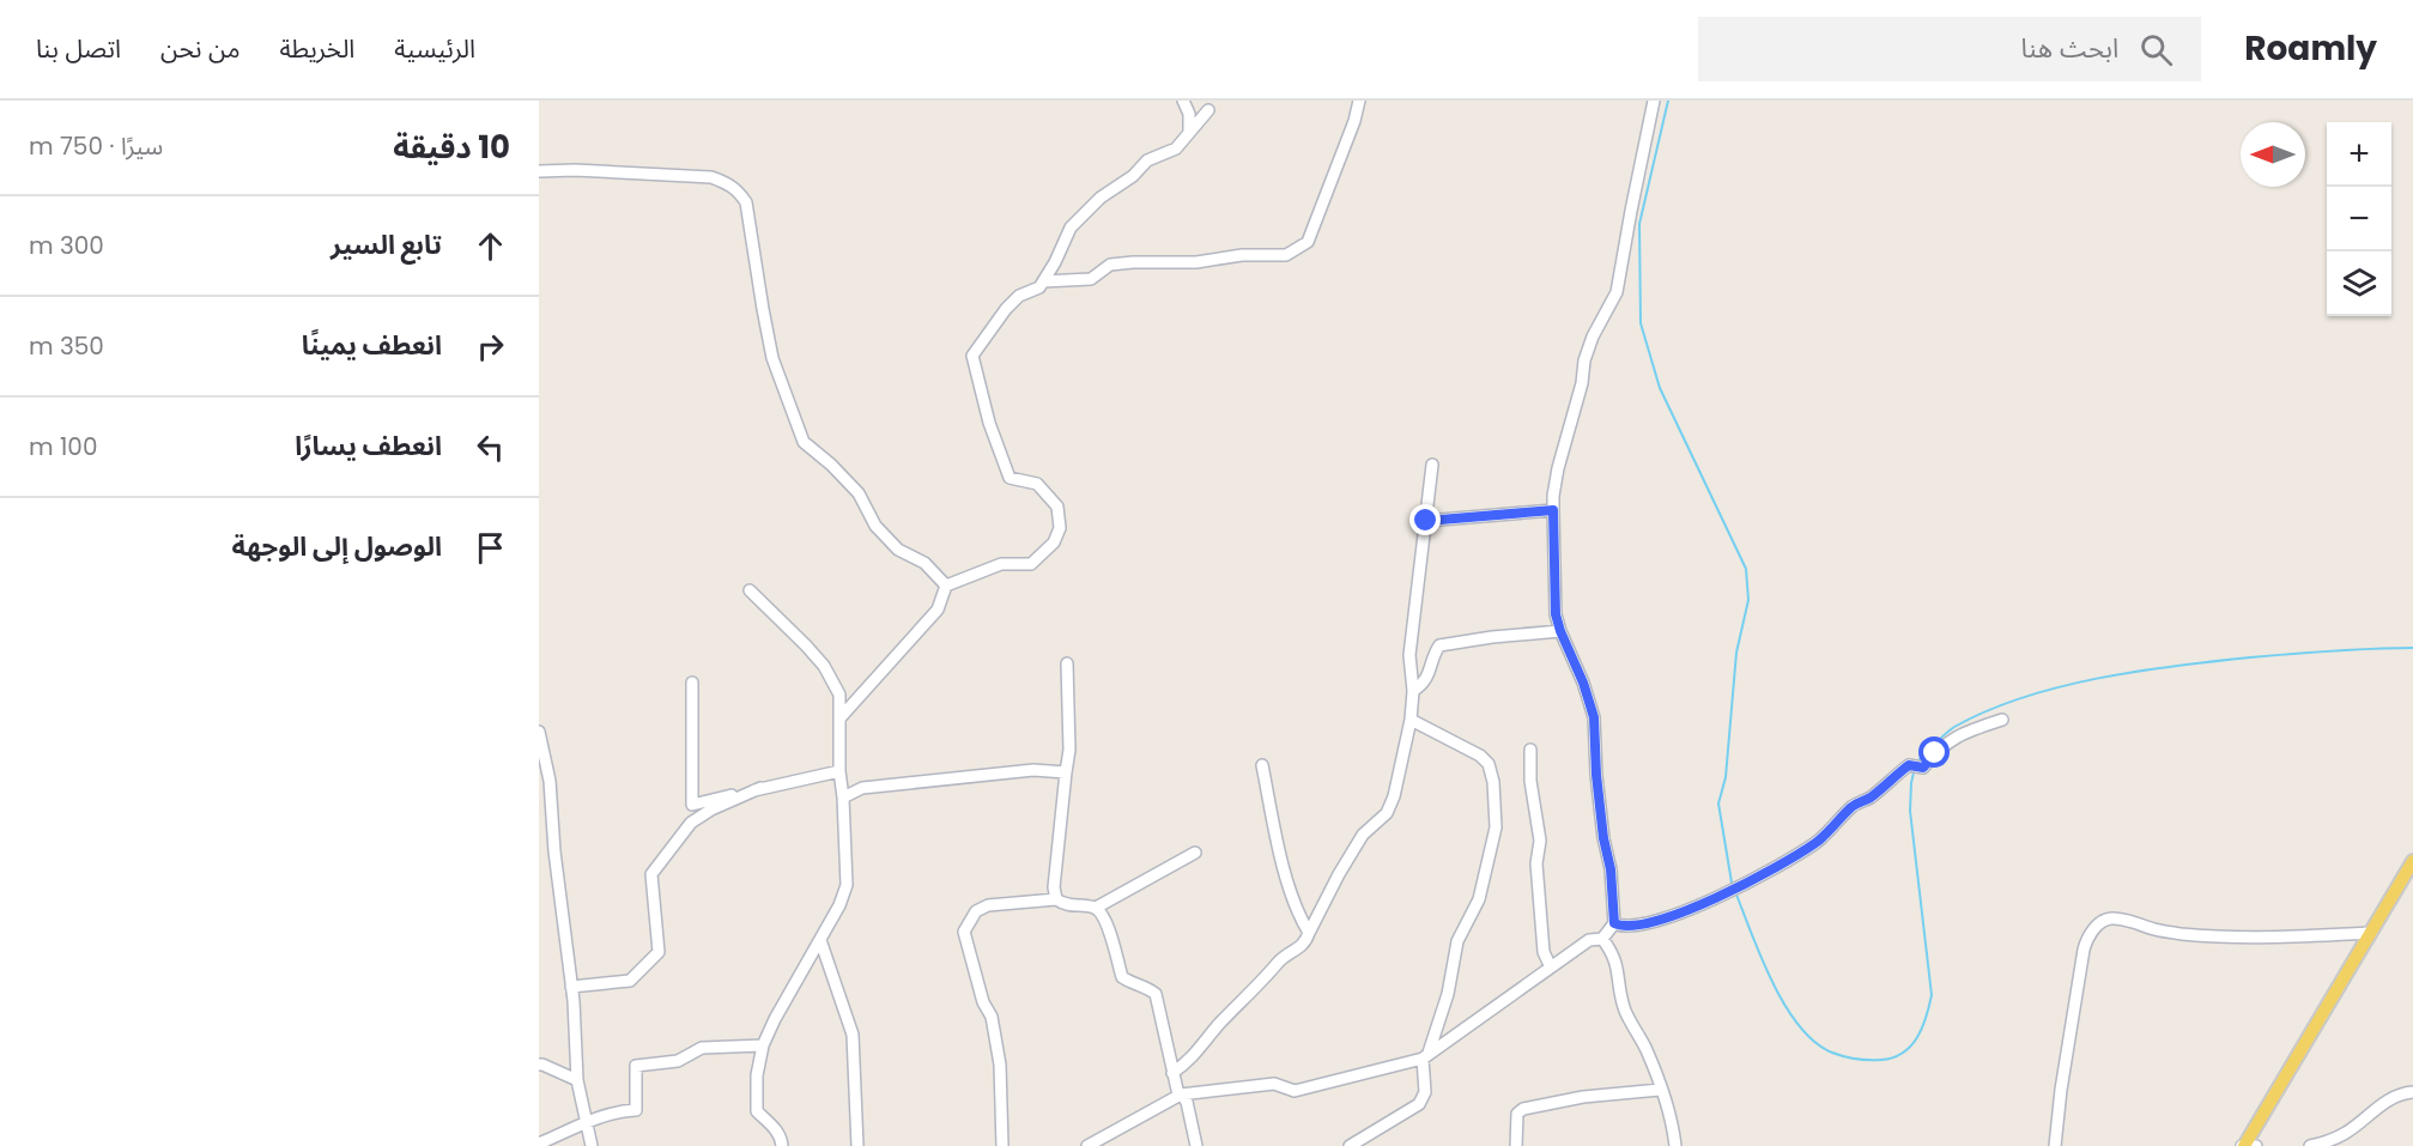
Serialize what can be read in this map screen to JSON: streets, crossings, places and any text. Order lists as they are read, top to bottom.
{
  "north": "left",
  "page": {
    "header": "Roamly",
    "search": "ابحث هنا",
    "nav": [
      "الرئيسية",
      "الخريطة",
      "من نحن",
      "اتصل بنا"
    ],
    "heading": ["10 دقيقة", "سيرًا · 750 m"],
    "map_buttons": ["+", "−"],
    "list": [
      ["تابع السير", "300 m"],
      ["انعطف يمينًا", "350 m"],
      ["انعطف يسارًا", "100 m"],
      "الوصول إلى الوجهة"
    ]
  }
}
